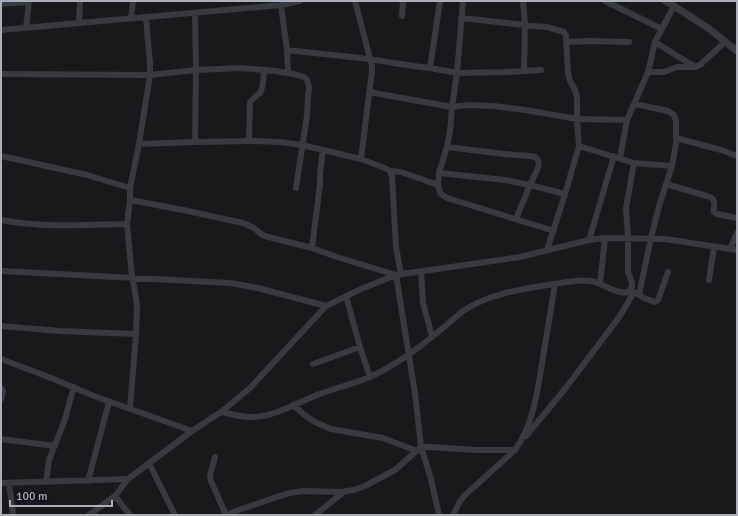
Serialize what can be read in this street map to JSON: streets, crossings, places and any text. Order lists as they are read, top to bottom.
{
  "scale_bar": "100 m"
}
